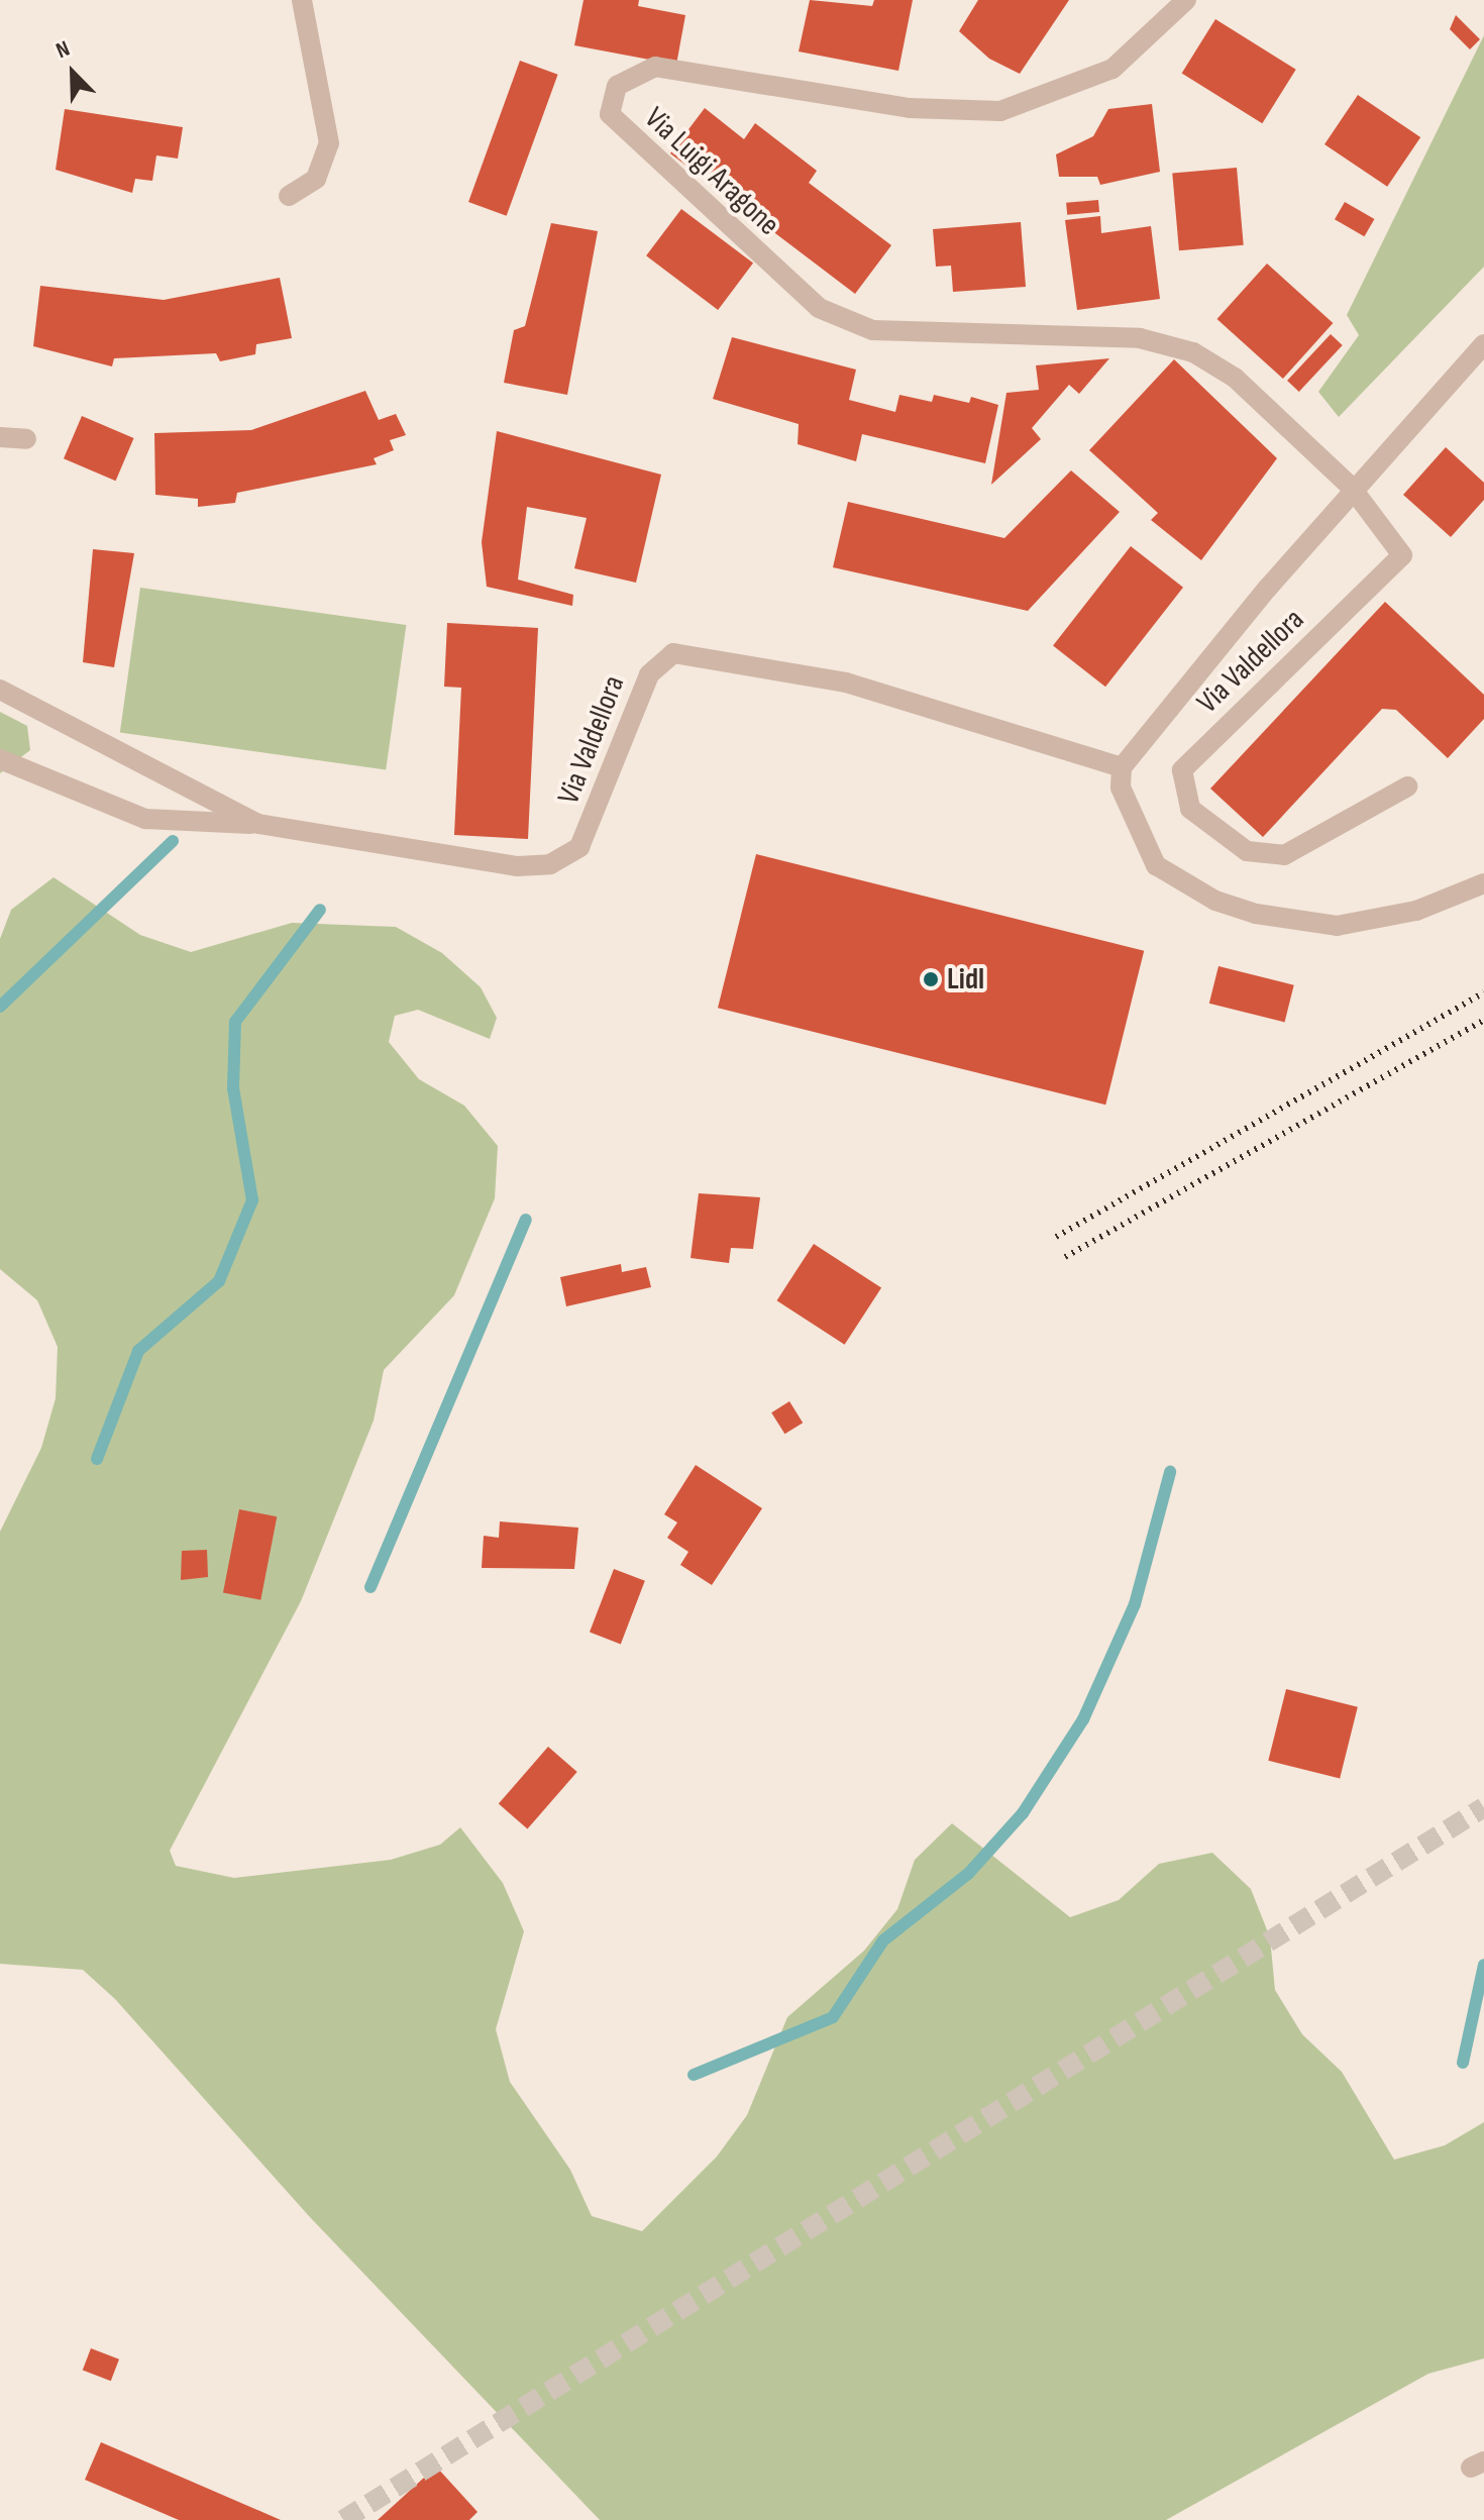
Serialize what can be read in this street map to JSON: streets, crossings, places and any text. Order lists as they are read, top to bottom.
{
  "streets": {
    "street": ["Via Luigi Aragone", "Via Valdellora"]
  },
  "crossings": [
    ["Via Luigi Aragone", "Via Valdellora"]
  ],
  "places": ["Lidl"],
  "north": "top left"
}
